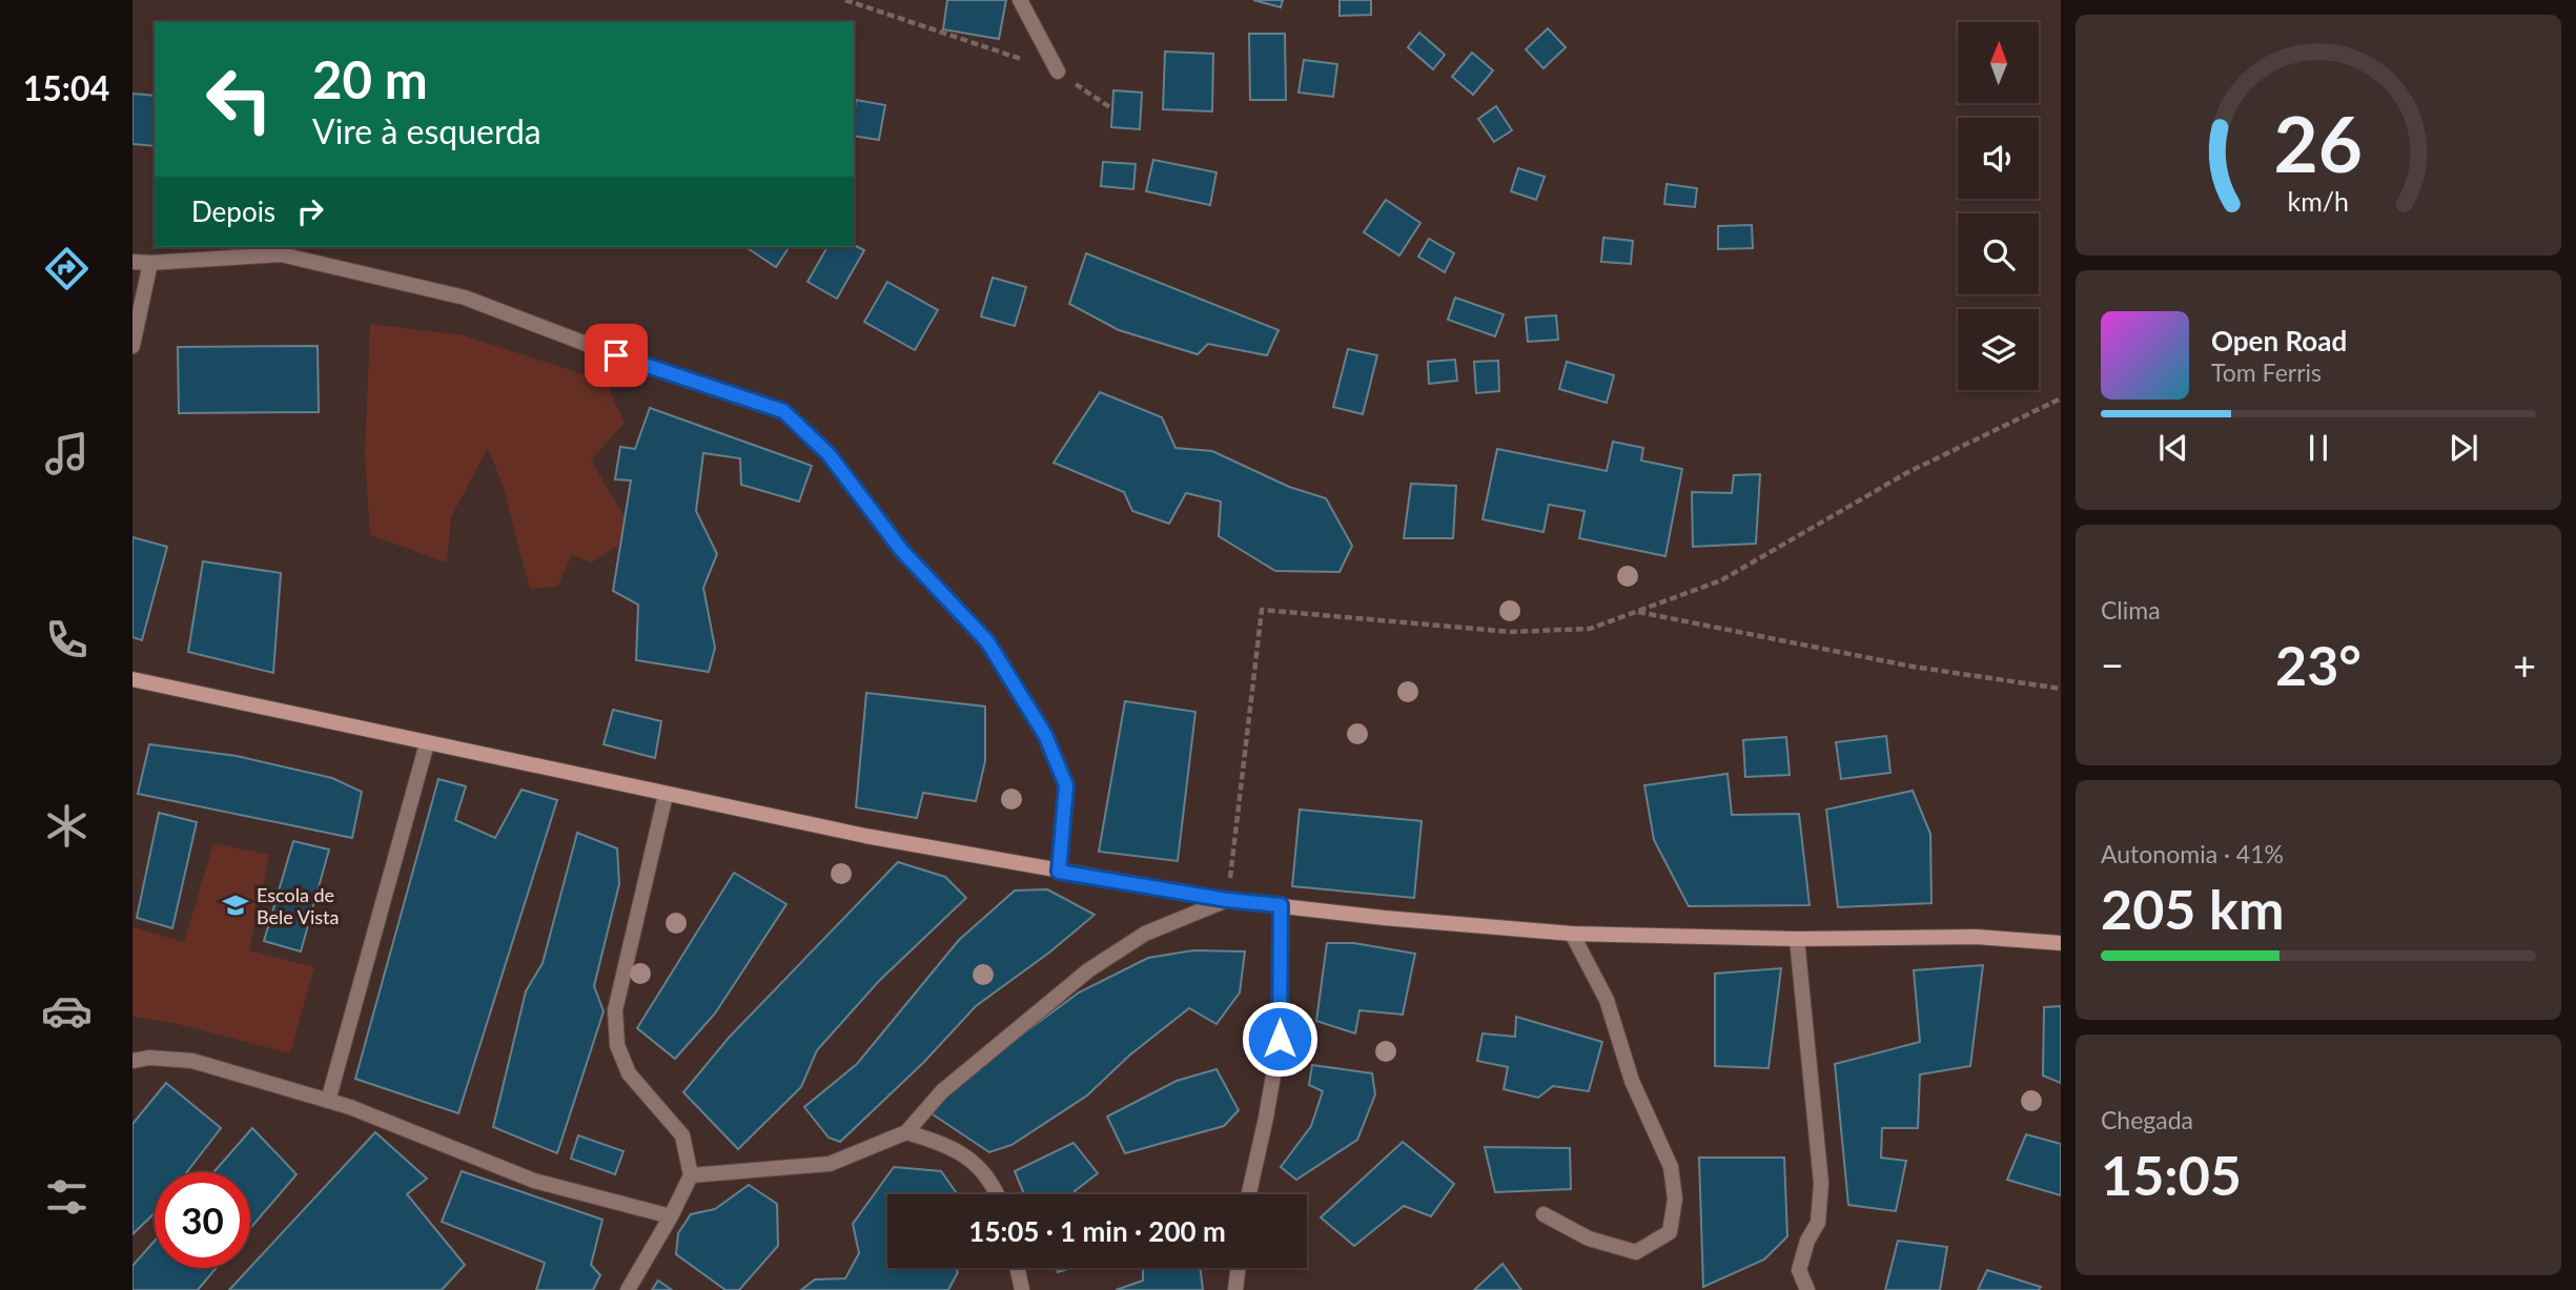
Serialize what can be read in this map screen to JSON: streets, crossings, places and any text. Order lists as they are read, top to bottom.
{
  "places": {
    "school or university": ["Escola de Bele Vista"]
  },
  "north": "top",
  "page": {
    "tabs": "15:04",
    "turn": ["20 m", "Vire à esquerda"],
    "then": "Depois",
    "song": ["Open Road", "Tom Ferris"],
    "tile": [
      "Clima",
      ["Autonomia · 41%", "205 km"],
      ["Chegada", "15:05"]
    ],
    "heat": ["−", "23°", "+"],
    "limit": "30",
    "trip": "15:05 · 1 min · 200 m",
    "gauge": ["26", "km/h"]
  }
}
